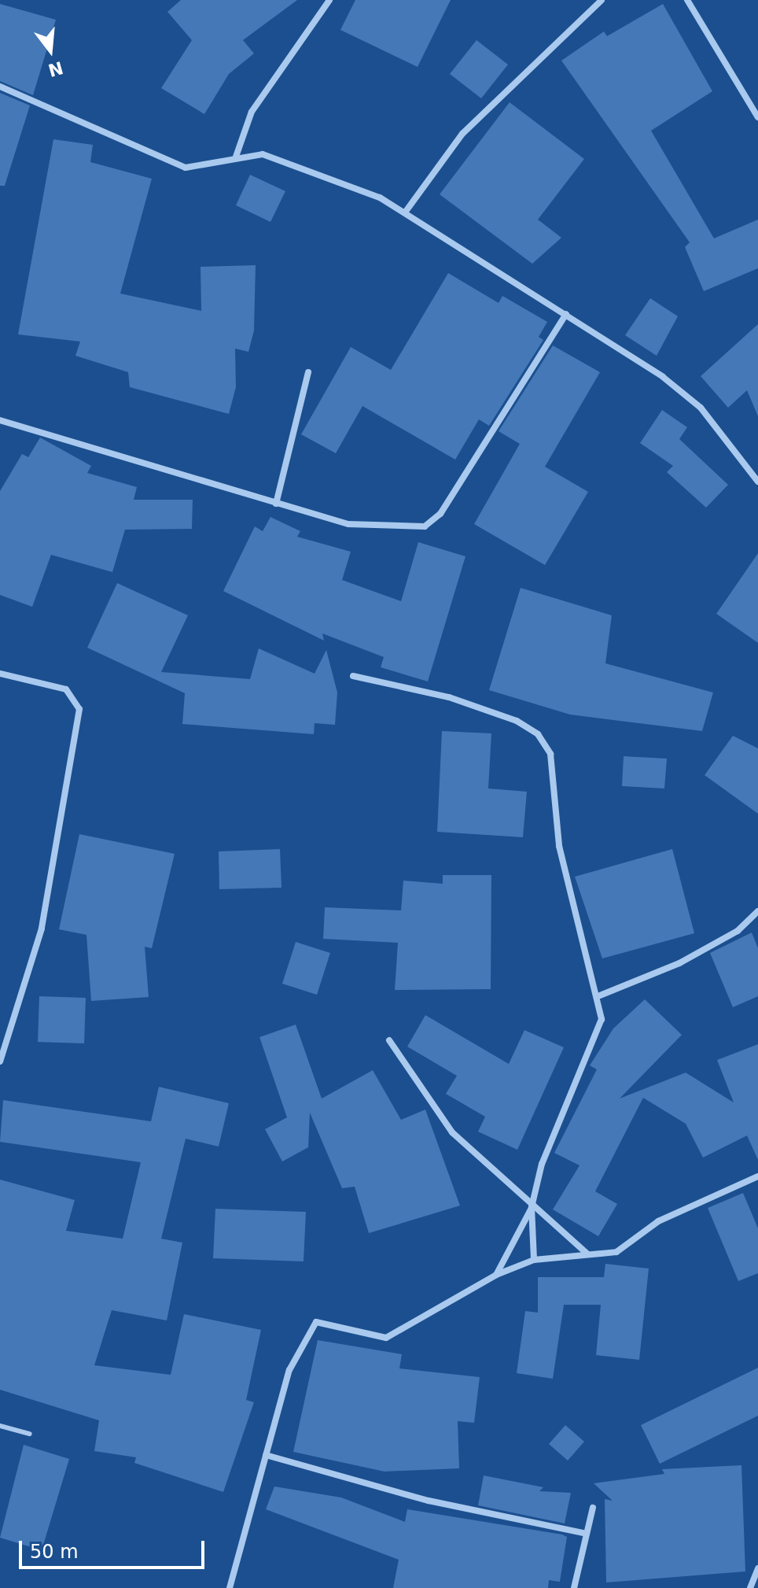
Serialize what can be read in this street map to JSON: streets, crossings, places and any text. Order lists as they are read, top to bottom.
{
  "scale_bar": "50 m",
  "north": "bottom"
}
